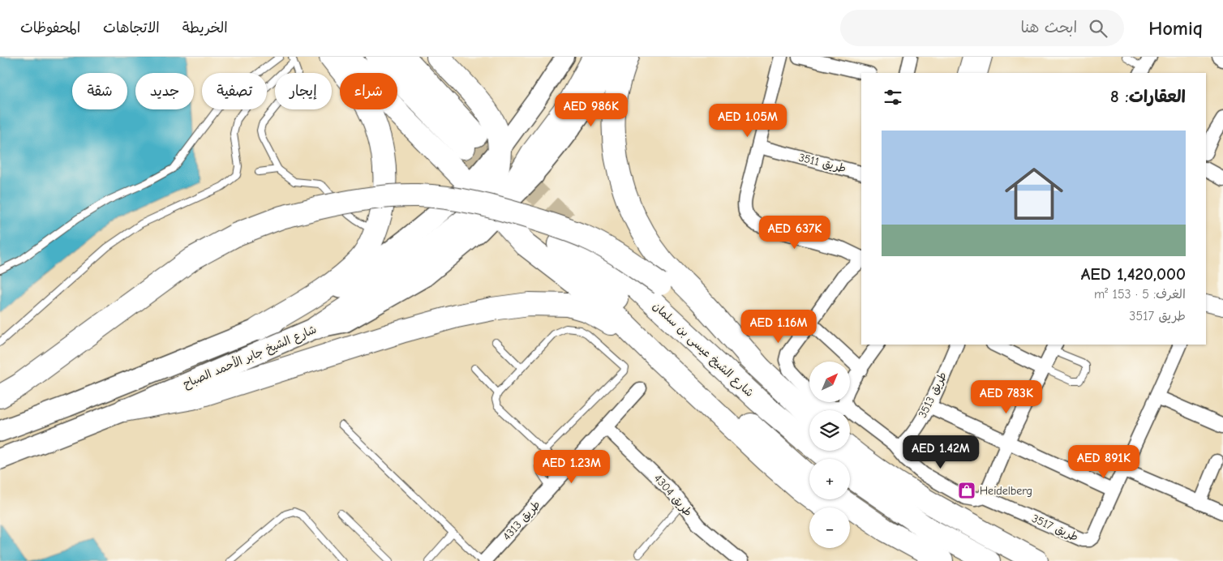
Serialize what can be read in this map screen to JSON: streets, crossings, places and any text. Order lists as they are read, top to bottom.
{
  "streets": {
    "highway": ["شارع الشيخ عيسى بن سلمان"],
    "main road": ["شارع الشيخ جابر الأحمد الصباح"],
    "street": [
      "طريق 3511",
      "طريق 3513",
      "طريق 4304",
      "طريق 4313",
      "طريق 3517"
    ]
  },
  "crossings": [
    ["طريق 3513", "طريق 3517"],
    ["طريق 4304", "طريق 4313"]
  ],
  "places": {
    "shop": ["Heidelberg"]
  },
  "north": "top right",
  "page": {
    "header": "Homiq",
    "search": "ابحث هنا",
    "nav": ["الخريطة", "الاتجاهات", "المحفوظات"],
    "chip": [
      "شراء",
      "إيجار",
      "تصفية",
      "جديد",
      "شقة"
    ],
    "heading": "العقارات: 8",
    "price": [
      "AED 986K",
      "AED 1.05M",
      "AED 637K",
      "AED 1.16M",
      "AED 783K",
      "AED 1.42M",
      "AED 891K",
      "AED 1.23M"
    ],
    "list": [
      {
        "name": "AED 1,420,000",
        "note": "الغرف: 5 · 153 m² · طريق 3517"
      }
    ],
    "map_buttons": ["+", "−"]
  }
}
